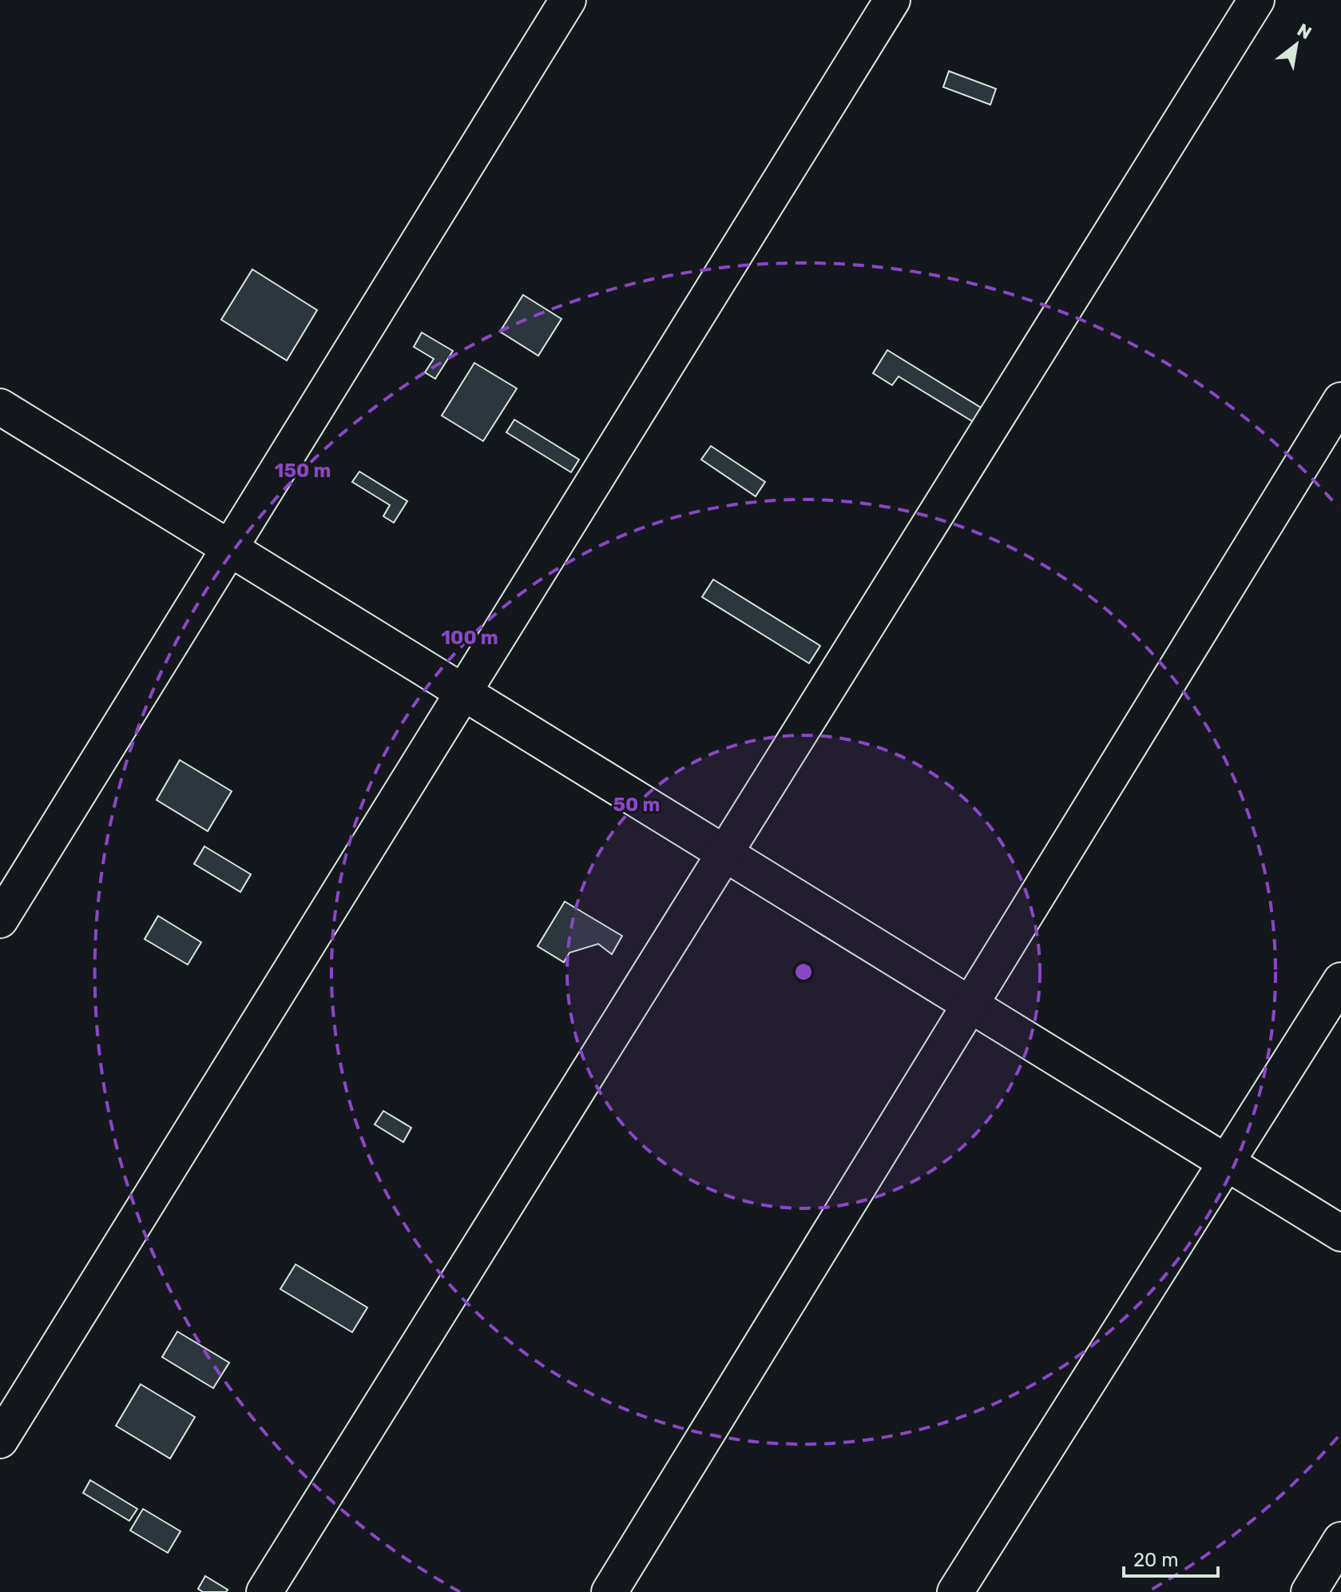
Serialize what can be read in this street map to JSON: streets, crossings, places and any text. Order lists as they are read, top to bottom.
{
  "scale_bar": "20 m",
  "north": "top right",
  "rings": ["150 m", "100 m", "50 m"]
}
